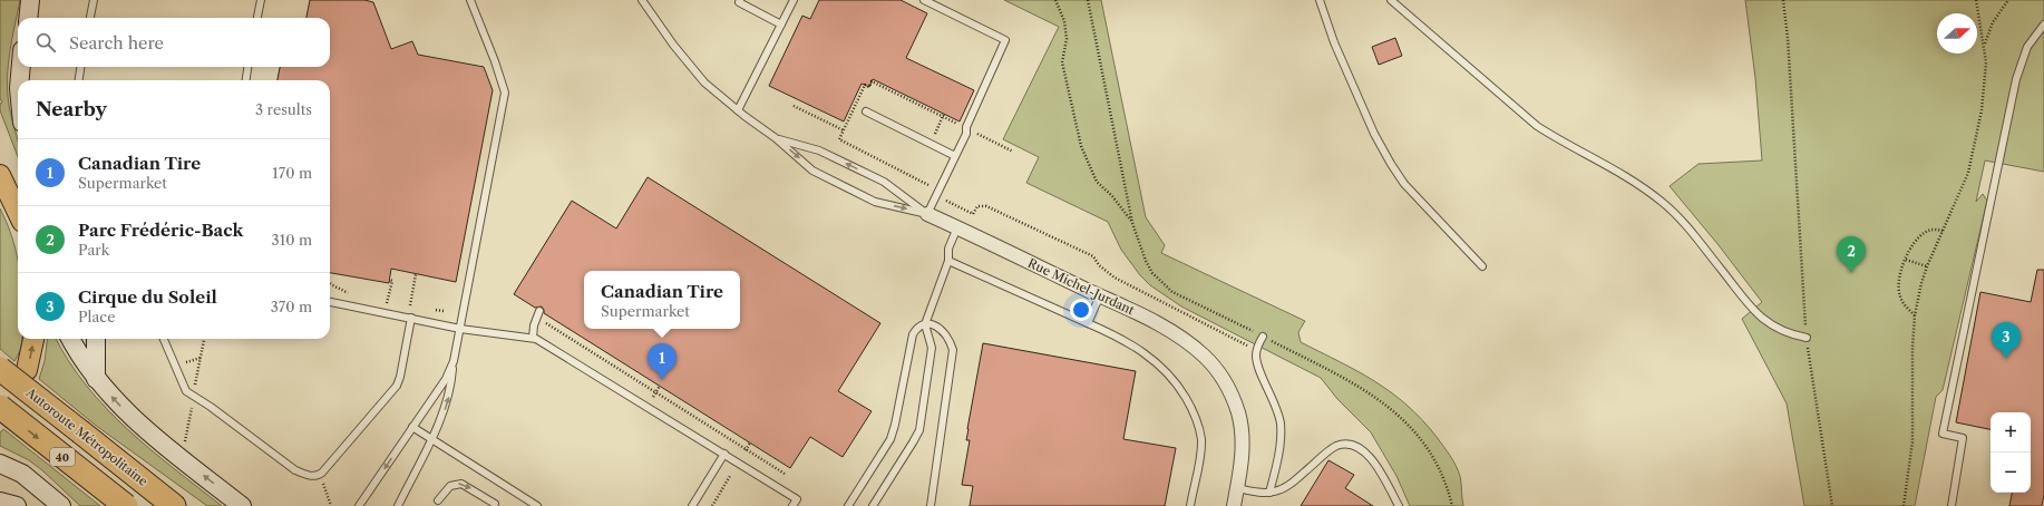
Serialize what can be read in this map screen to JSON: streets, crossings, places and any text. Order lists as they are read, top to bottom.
{
  "streets": {
    "highway": ["Autoroute Métropolitaine", "40"],
    "street": ["Rue Michel-Jurdant"]
  },
  "north": "right",
  "page": {
    "search": "Search here",
    "heading": ["Nearby", "3 results"],
    "list": [
      {
        "mark": "1",
        "name": "Canadian Tire",
        "note": "Supermarket",
        "value": "170 m"
      },
      {
        "mark": "2",
        "name": "Parc Frédéric-Back",
        "note": "Park",
        "value": "310 m"
      },
      {
        "mark": "3",
        "name": "Cirque du Soleil",
        "note": "Place",
        "value": "370 m"
      }
    ],
    "pins": ["2", "3", "1"],
    "popup": ["Canadian Tire", "Supermarket"],
    "map_buttons": ["+", "−"]
  }
}
